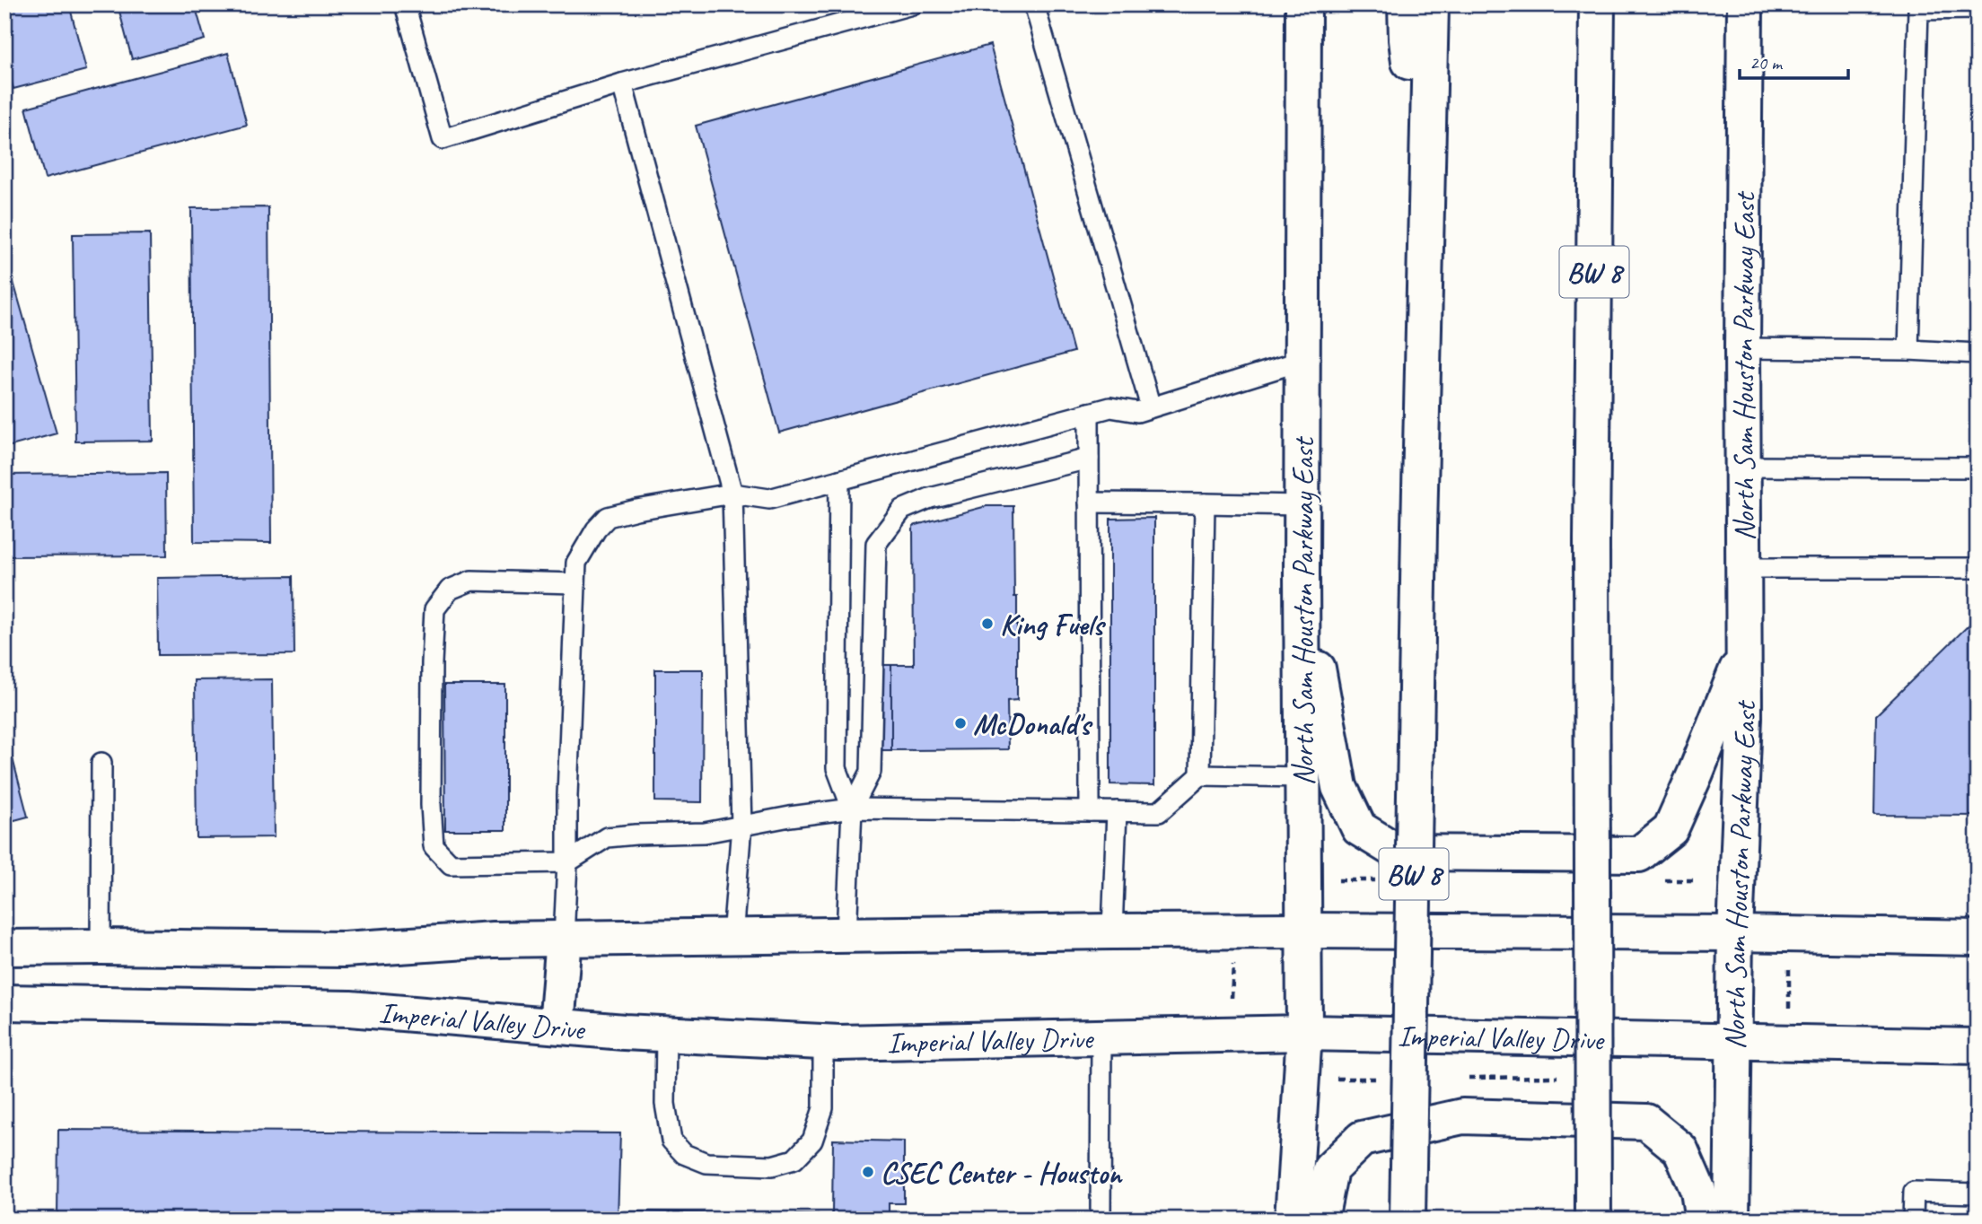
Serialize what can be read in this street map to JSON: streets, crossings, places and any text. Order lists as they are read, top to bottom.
{
  "streets": {
    "main road": ["BW 8", "North Sam Houston Parkway East", "Imperial Valley Drive"]
  },
  "crossings": [
    ["North Sam Houston Parkway East", "Imperial Valley Drive"]
  ],
  "places": ["King Fuels", "McDonald's", "CSEC Center - Houston"],
  "scale_bar": "20 m"
}
